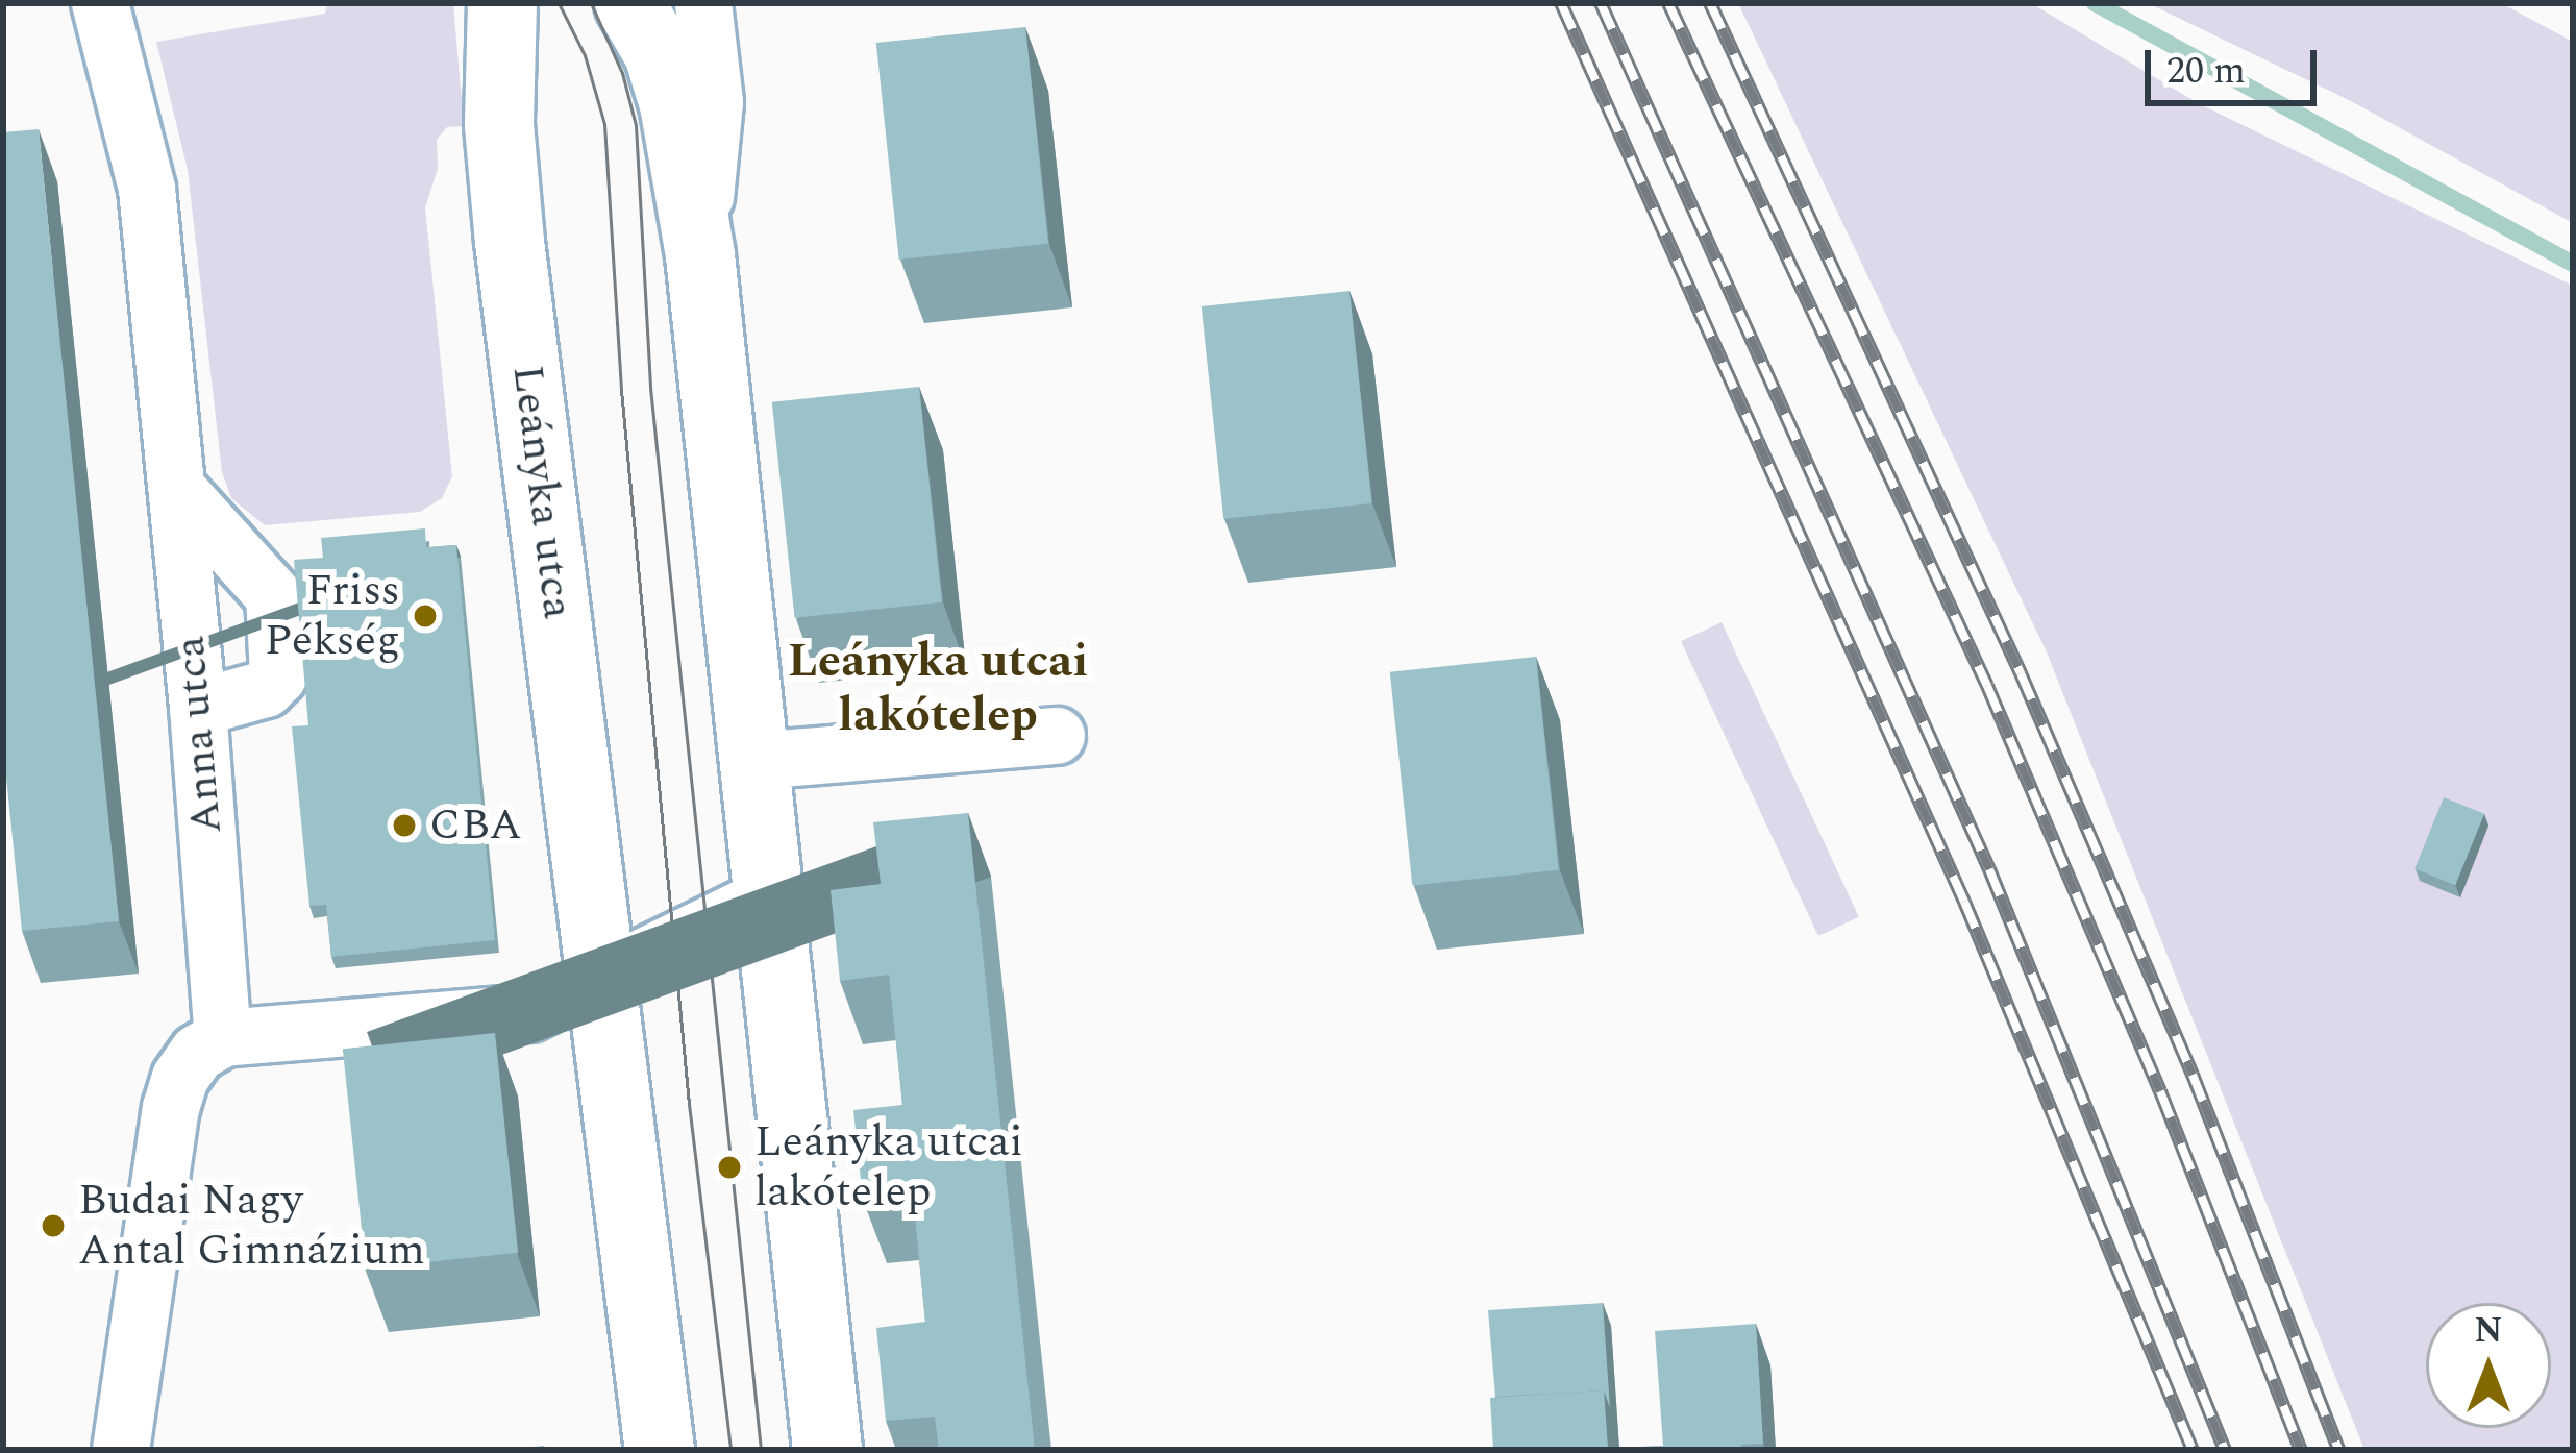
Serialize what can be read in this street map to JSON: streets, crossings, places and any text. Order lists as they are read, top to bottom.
{
  "streets": {
    "main road": ["Leányka utca"],
    "street": ["Anna utca"]
  },
  "districts": ["Leányka utcai lakótelep"],
  "places": [
    "Friss Pékség",
    "CBA",
    "Leányka utcai lakótelep",
    "Budai Nagy Antal Gimnázium"
  ],
  "scale_bar": "20 m",
  "north": "top"
}
